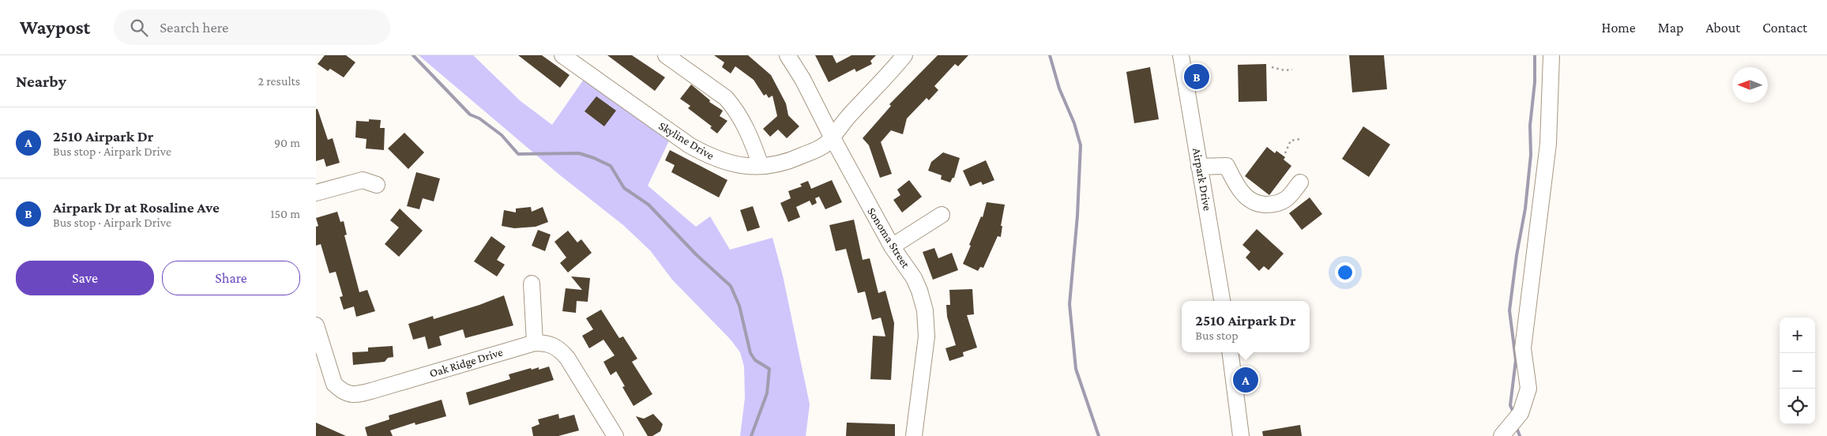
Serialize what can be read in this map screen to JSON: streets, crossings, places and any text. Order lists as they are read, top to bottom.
{
  "streets": {
    "street": [
      "Skyline Drive",
      "Airpark Drive",
      "Sonoma Street",
      "Oak Ridge Drive"
    ]
  },
  "crossings": [
    ["Skyline Drive", "Sonoma Street"]
  ],
  "north": "left",
  "page": {
    "header": "Waypost",
    "search": "Search here",
    "nav": [
      "Home",
      "Map",
      "About",
      "Contact"
    ],
    "heading": ["Nearby", "2 results"],
    "pins": ["B", "A"],
    "list": [
      {
        "mark": "A",
        "name": "2510 Airpark Dr",
        "note": "Bus stop · Airpark Drive",
        "value": "90 m"
      },
      {
        "mark": "B",
        "name": "Airpark Dr at Rosaline Ave",
        "note": "Bus stop · Airpark Drive",
        "value": "150 m"
      }
    ],
    "buttons": ["Save", "Share"],
    "popup": ["2510 Airpark Dr", "Bus stop"],
    "map_buttons": ["+", "−"]
  }
}
